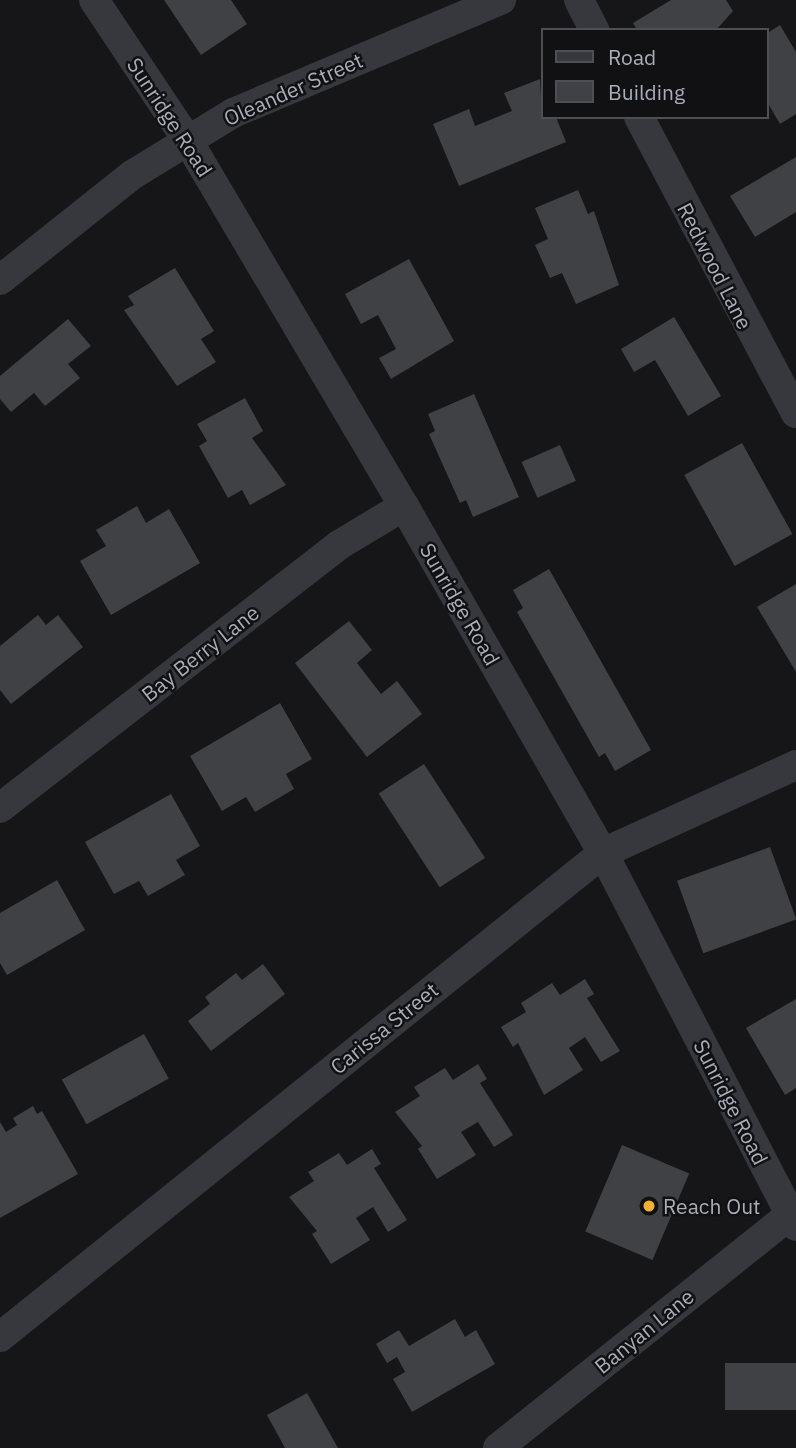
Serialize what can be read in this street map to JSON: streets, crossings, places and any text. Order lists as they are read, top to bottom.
{
  "streets": {
    "street": [
      "Oleander Street",
      "Sunridge Road",
      "Redwood Lane",
      "Bay Berry Lane",
      "Carissa Street",
      "Banyan Lane"
    ]
  },
  "crossings": [
    ["Oleander Street", "Sunridge Road"],
    ["Sunridge Road", "Bay Berry Lane"],
    ["Sunridge Road", "Carissa Street"],
    ["Sunridge Road", "Banyan Lane"]
  ],
  "places": ["Reach Out"],
  "legend": ["Road", "Building"]
}
